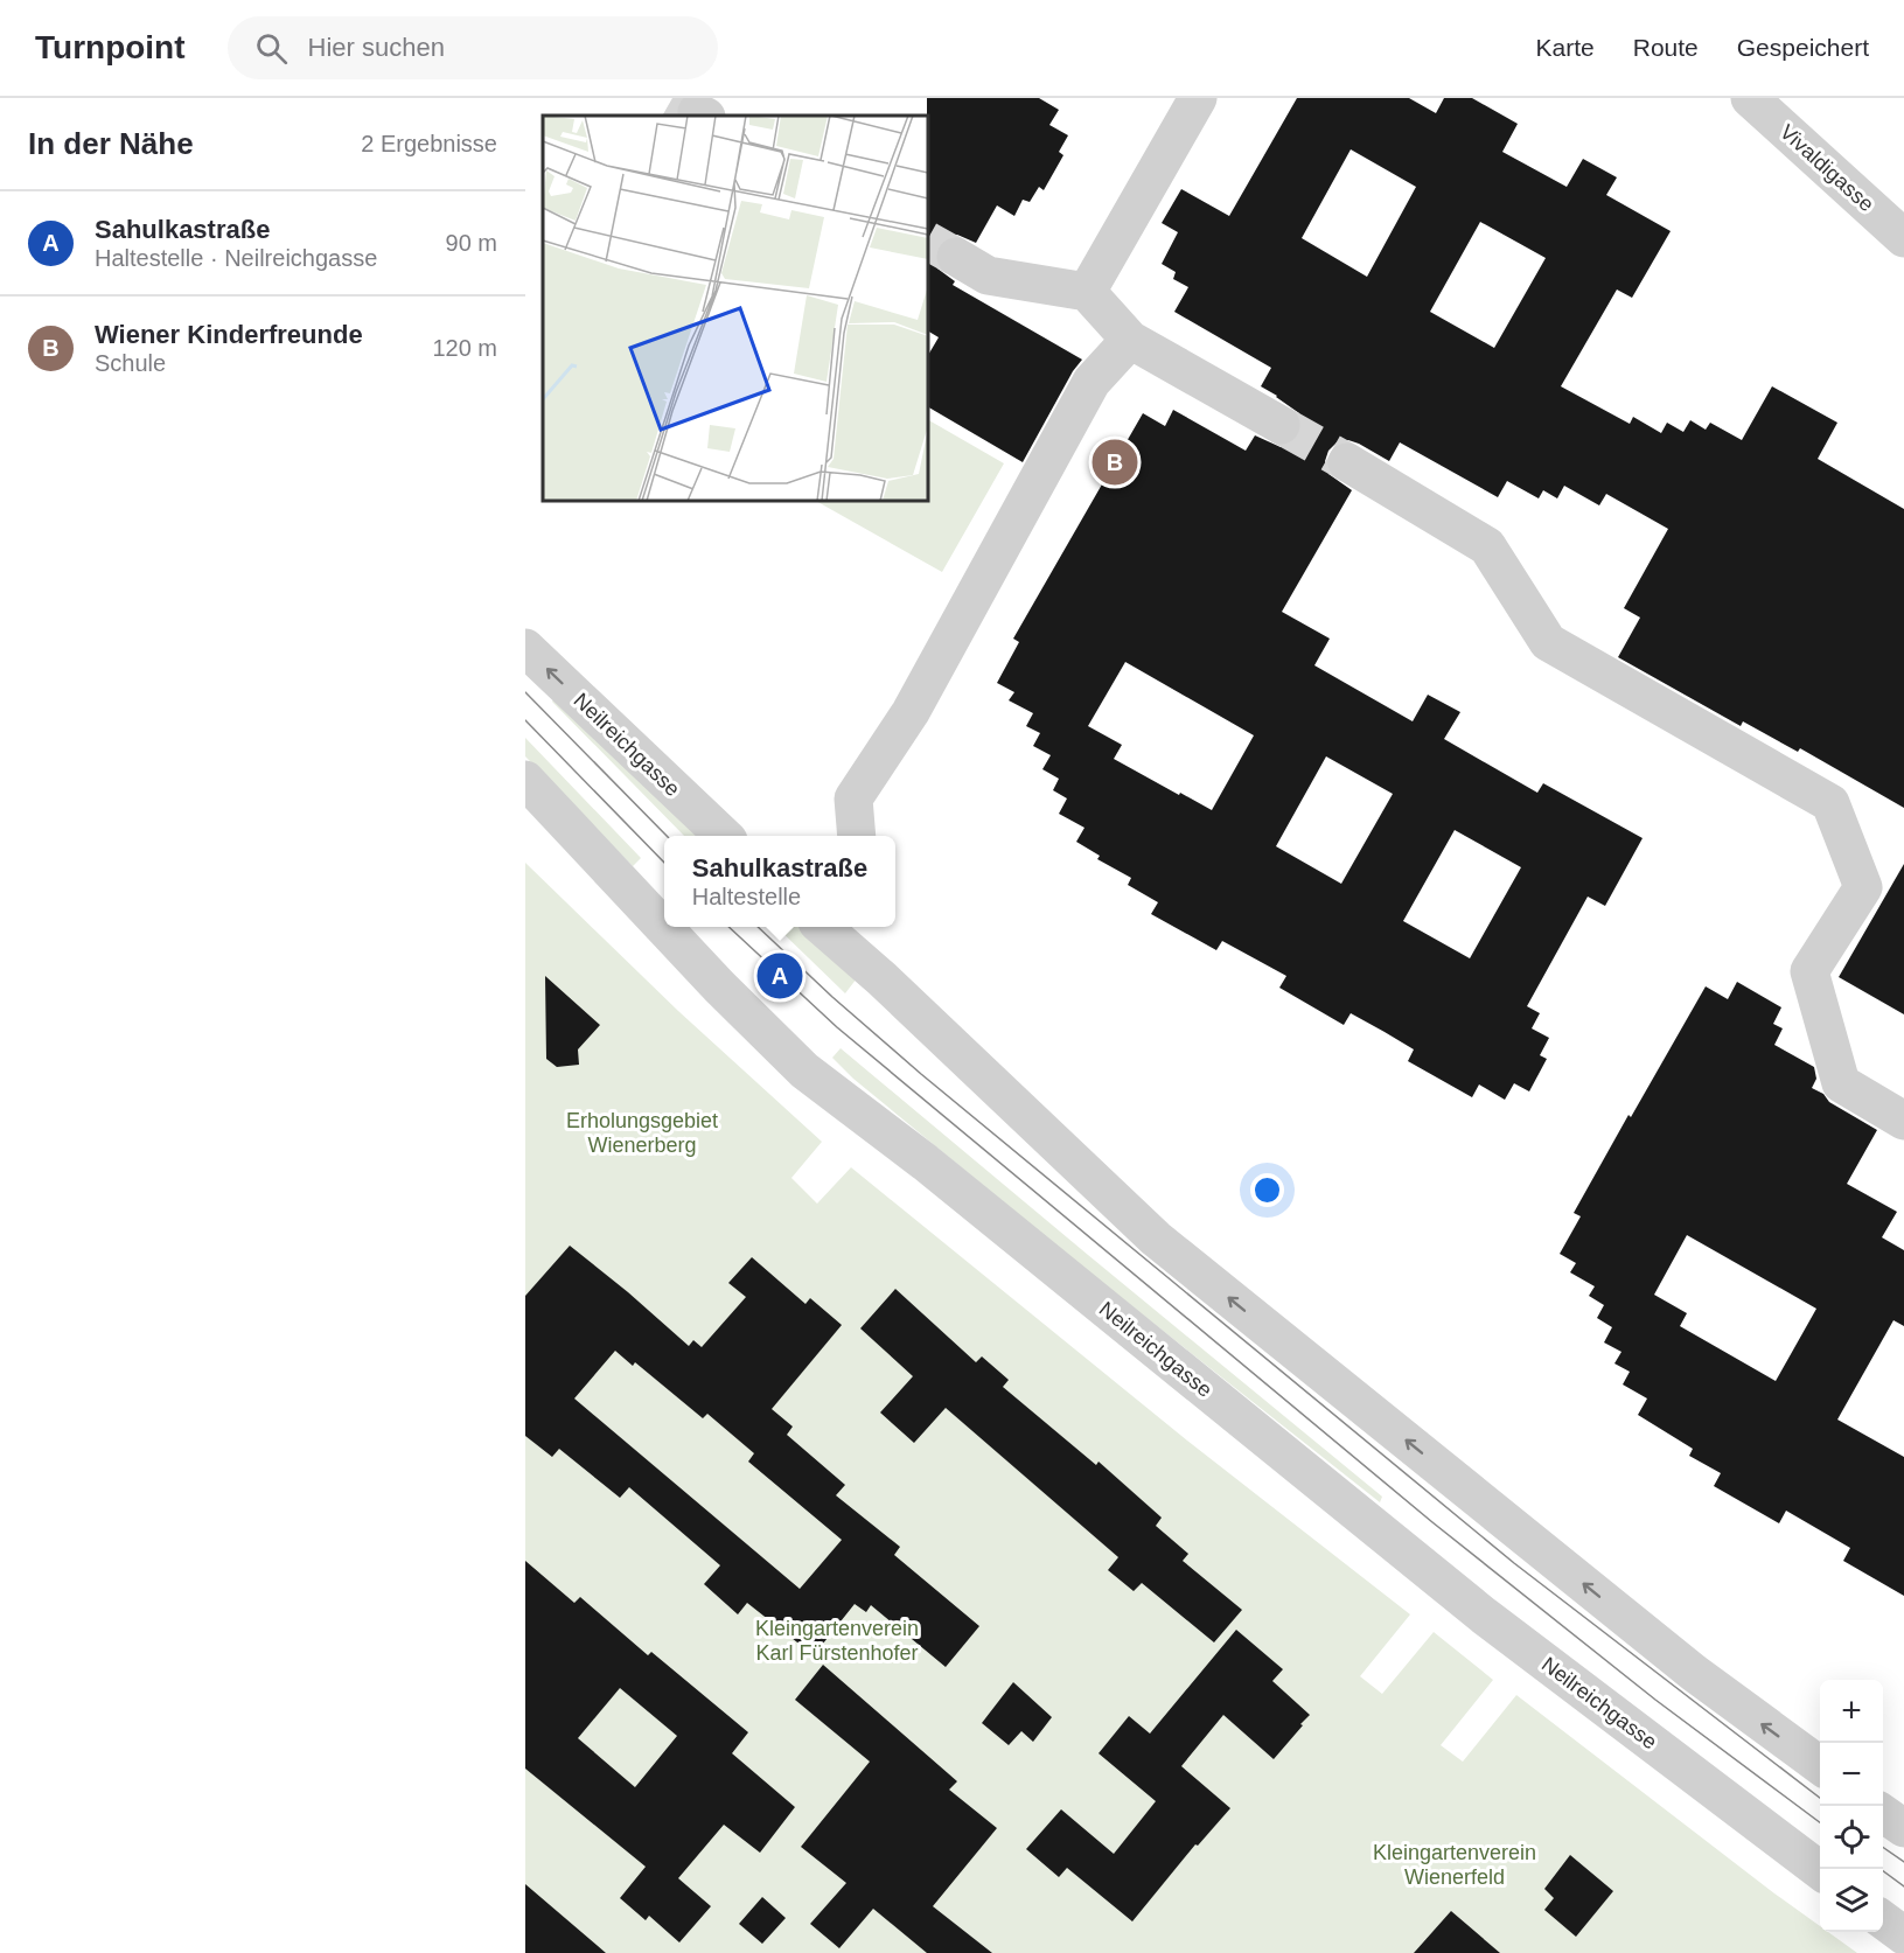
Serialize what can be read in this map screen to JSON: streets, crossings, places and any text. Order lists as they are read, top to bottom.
{
  "streets": {
    "street": ["Vivaldigasse", "Neilreichgasse"]
  },
  "parks": ["Erholungsgebiet Wienerberg", "Kleingartenverein Karl Fürstenhofer", "Kleingartenverein Wienerfeld"],
  "page": {
    "header": "Turnpoint",
    "search": "Hier suchen",
    "nav": ["Karte", "Route", "Gespeichert"],
    "heading": ["In der Nähe", "2 Ergebnisse"],
    "list": [
      {
        "mark": "A",
        "name": "Sahulkastraße",
        "note": "Haltestelle · Neilreichgasse",
        "value": "90 m"
      },
      {
        "mark": "B",
        "name": "Wiener Kinderfreunde",
        "note": "Schule",
        "value": "120 m"
      }
    ],
    "pins": ["B", "A"],
    "popup": ["Sahulkastraße", "Haltestelle"],
    "map_buttons": ["+", "−"]
  }
}
